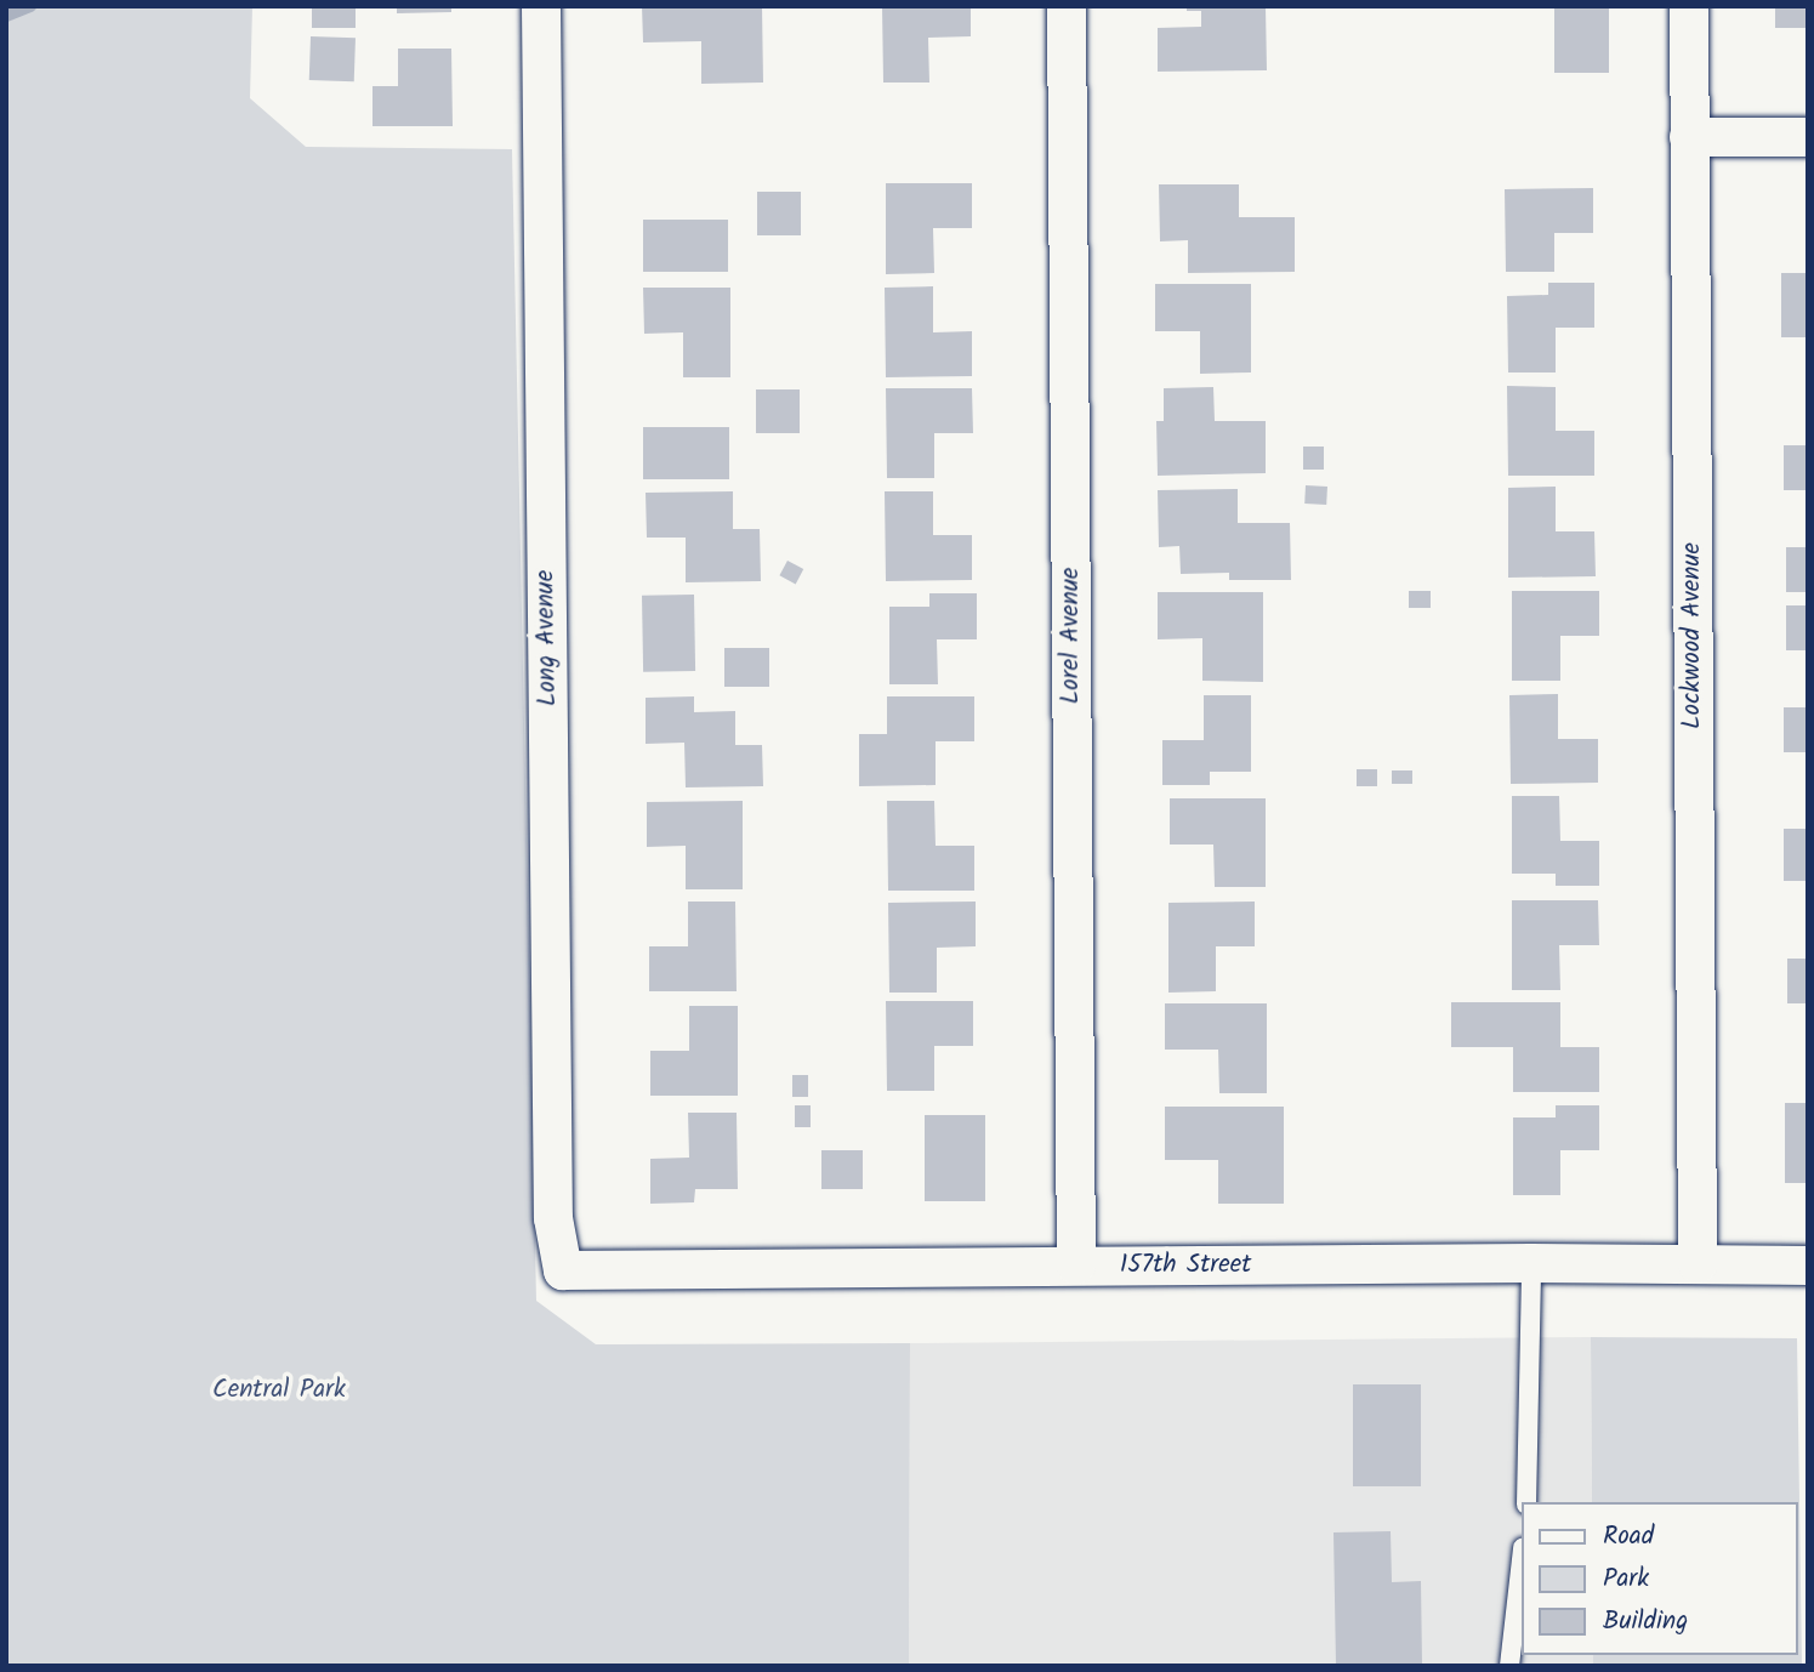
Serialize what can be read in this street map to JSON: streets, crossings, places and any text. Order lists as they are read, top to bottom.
{
  "streets": {
    "street": [
      "Lorel Avenue",
      "Lockwood Avenue",
      "Long Avenue",
      "157th Street"
    ]
  },
  "crossings": [
    ["Lorel Avenue", "157th Street"],
    ["Lockwood Avenue", "157th Street"],
    ["Long Avenue", "157th Street"]
  ],
  "parks": ["Central Park"],
  "legend": ["Road", "Park", "Building"]
}
